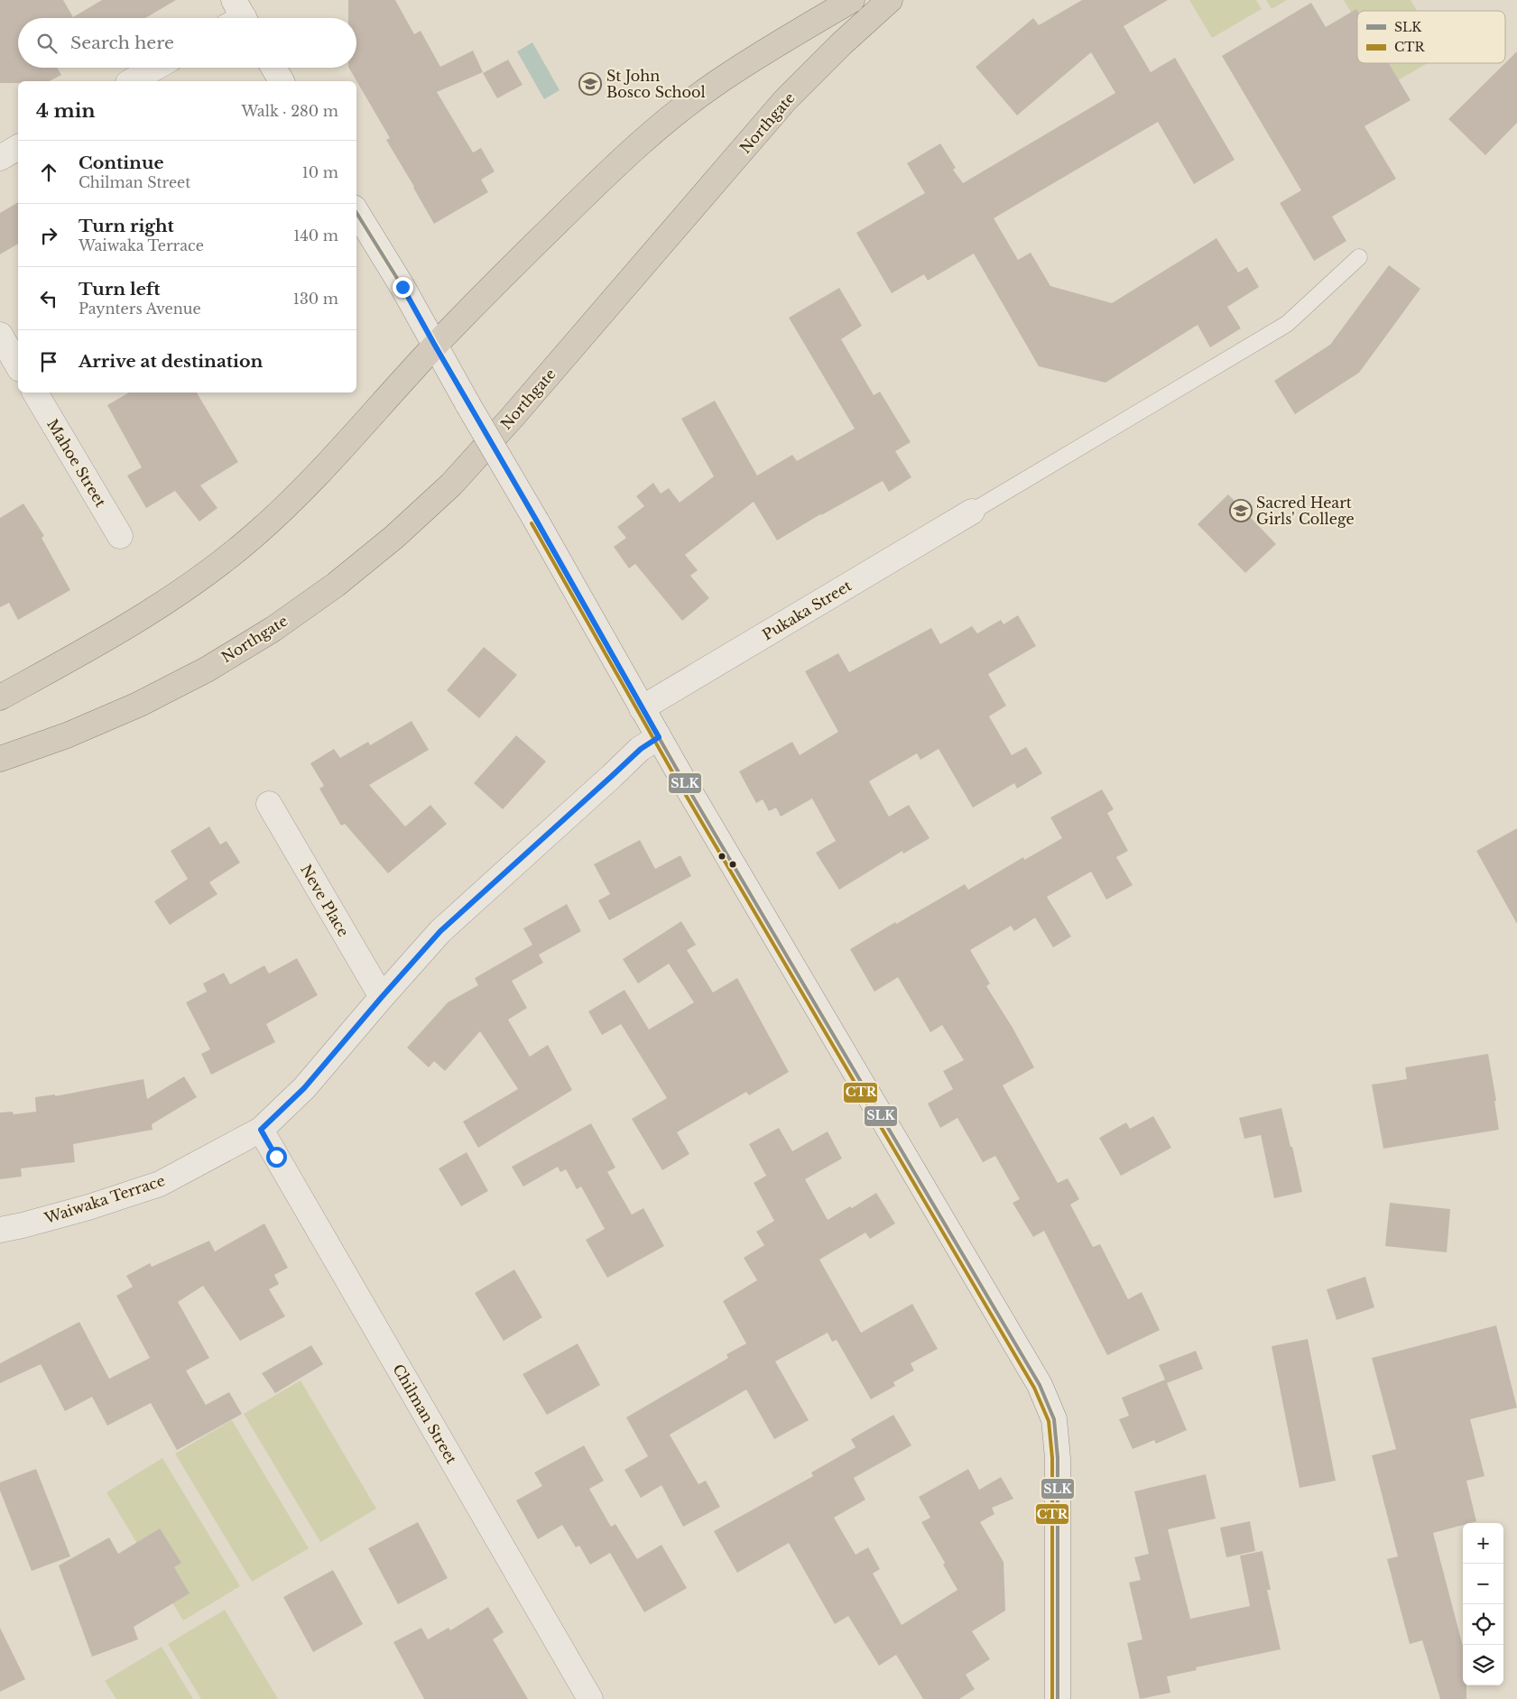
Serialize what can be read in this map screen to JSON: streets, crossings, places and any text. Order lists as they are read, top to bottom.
{
  "streets": {
    "highway": ["Northgate"],
    "street": [
      "Mahoe Street",
      "Pukaka Street",
      "Neve Place",
      "Waiwaka Terrace",
      "Chilman Street"
    ]
  },
  "crossings": [
    ["Neve Place", "Waiwaka Terrace"],
    ["Waiwaka Terrace", "Chilman Street"]
  ],
  "places": {
    "school or university": ["St John Bosco School", "Sacred Heart Girls' College"]
  },
  "lines": ["transit line SLK", "transit line CTR"],
  "legend": ["SLK", "CTR"],
  "page": {
    "search": "Search here",
    "heading": ["4 min", "Walk · 280 m"],
    "list": [
      ["Continue", "Chilman Street", "10 m"],
      ["Turn right", "Waiwaka Terrace", "140 m"],
      ["Turn left", "Paynters Avenue", "130 m"],
      "Arrive at destination"
    ],
    "map_buttons": ["+", "−"]
  }
}
